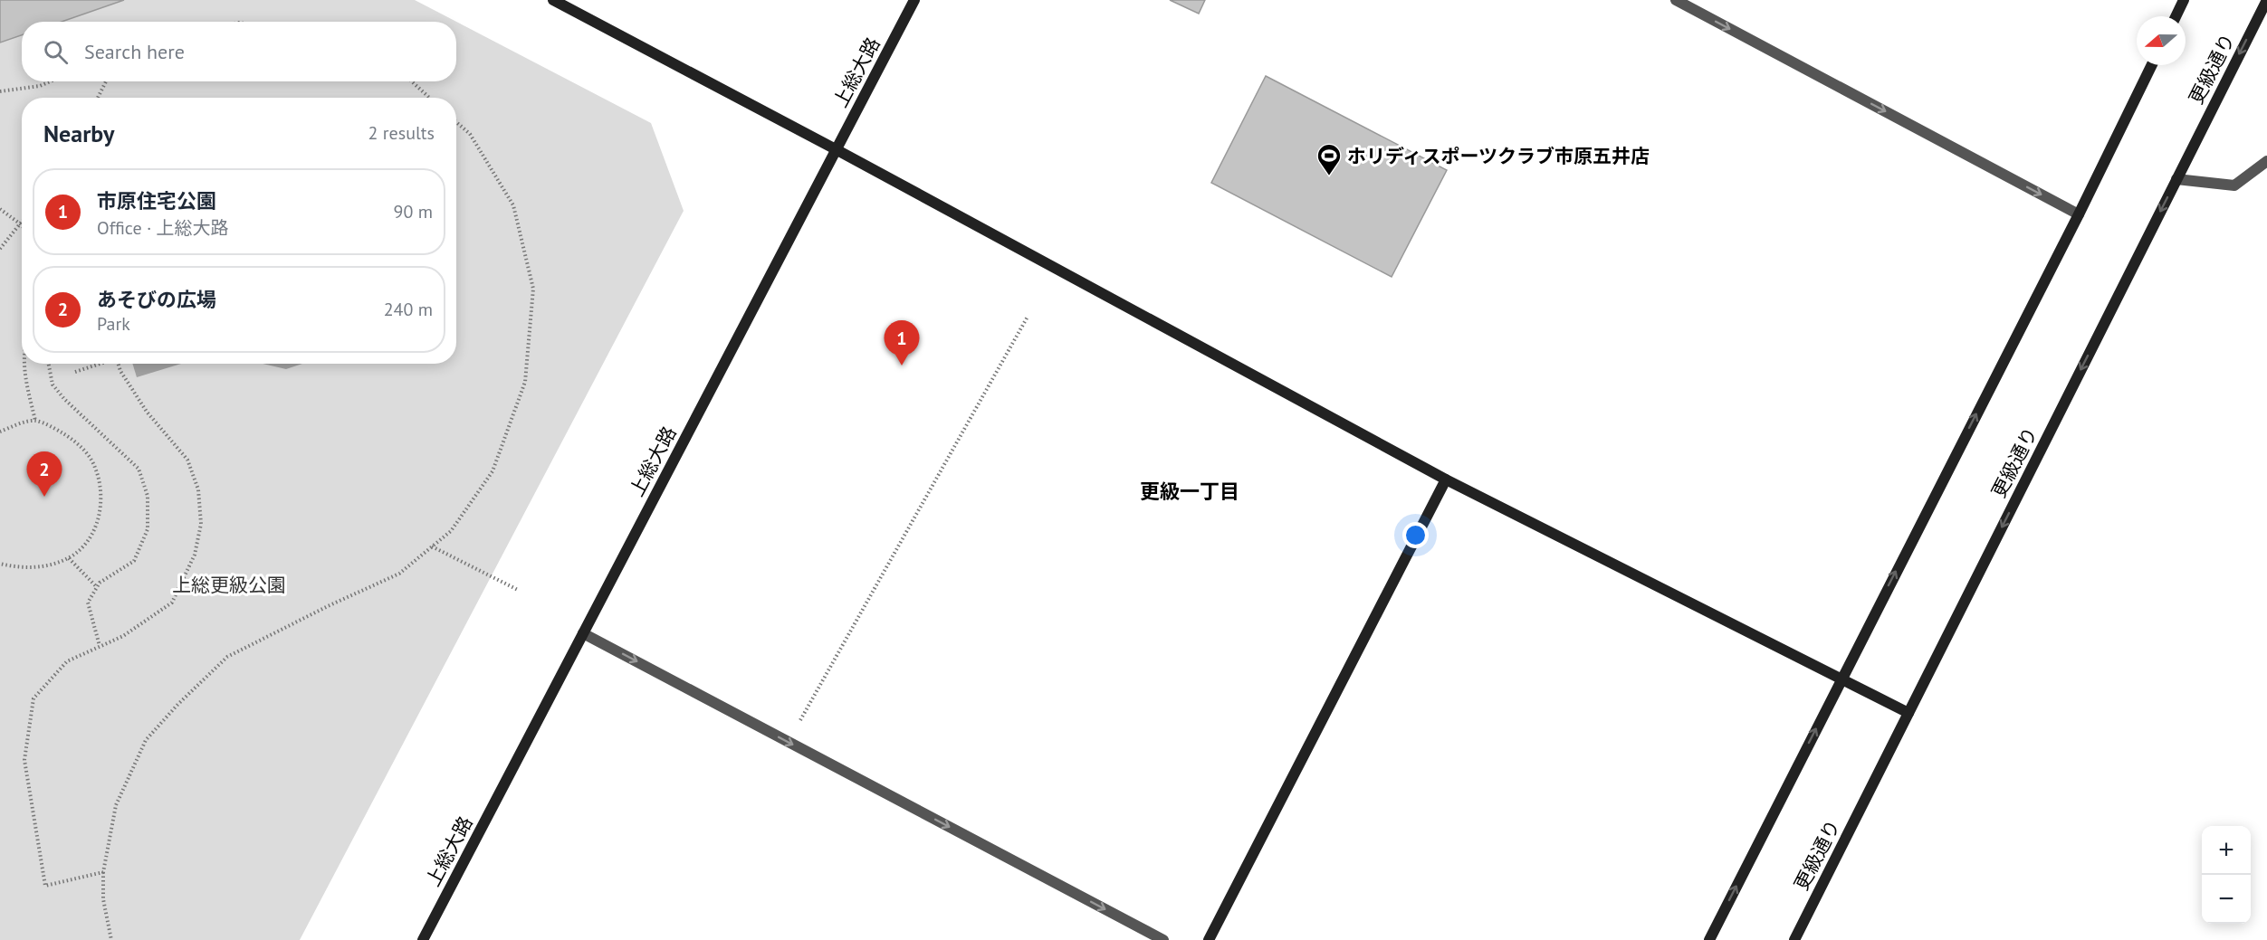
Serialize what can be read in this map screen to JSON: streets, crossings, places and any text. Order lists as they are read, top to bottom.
{
  "streets": {
    "street": ["更級通り", "上総大路"]
  },
  "districts": ["更級一丁目"],
  "parks": ["上総更級公園"],
  "places": {
    "sports": ["ホリディスポーツクラブ市原五井店"]
  },
  "north": "left",
  "page": {
    "search": "Search here",
    "heading": ["Nearby", "2 results"],
    "list": [
      {
        "mark": "1",
        "name": "市原住宅公園",
        "note": "Office · 上総大路",
        "value": "90 m"
      },
      {
        "mark": "2",
        "name": "あそびの広場",
        "note": "Park",
        "value": "240 m"
      }
    ],
    "pins": ["1", "2"],
    "map_buttons": ["+", "−"]
  }
}
